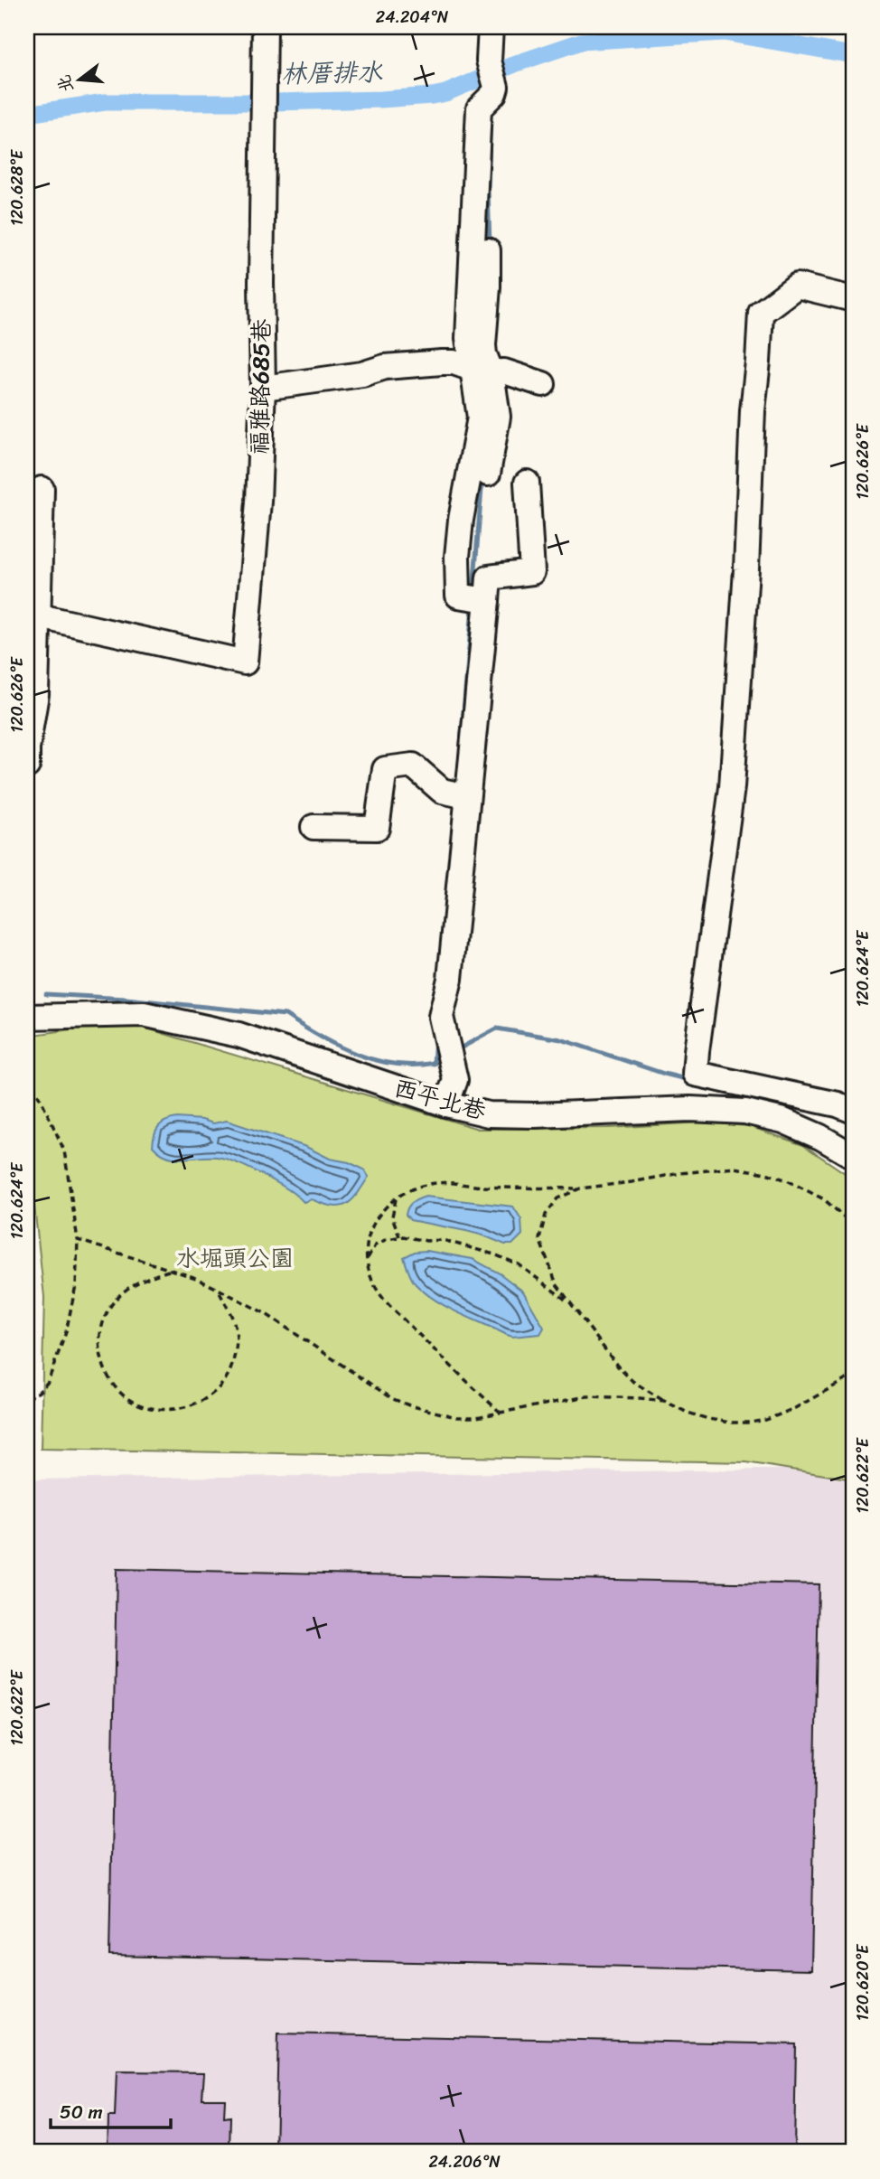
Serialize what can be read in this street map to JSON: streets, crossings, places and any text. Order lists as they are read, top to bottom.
{
  "streets": {
    "street": ["福雅路685巷", "西平北巷"]
  },
  "water": ["林厝排水"],
  "parks": ["水堀頭公園"],
  "scale_bar": "50 m",
  "north": "left",
  "coordinates": [
    "24.204°N",
    "120.628°E",
    "120.626°E",
    "120.624°E",
    "120.622°E",
    "120.620°E",
    "24.206°N"
  ]
}
